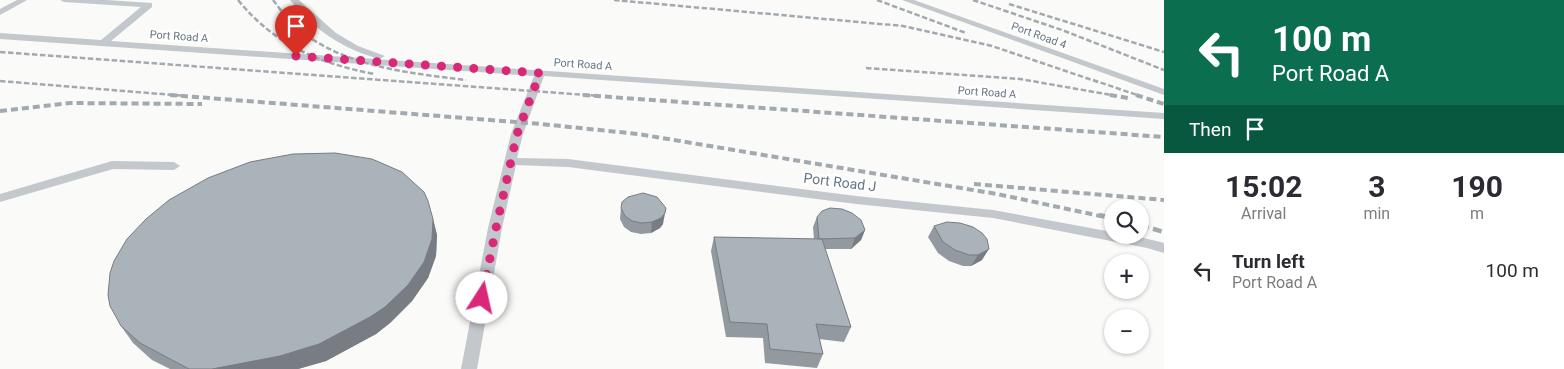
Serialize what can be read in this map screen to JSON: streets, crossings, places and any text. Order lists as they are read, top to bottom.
{
  "streets": {
    "lane": ["Port Road 4", "Port Road A", "Port Road J"]
  },
  "page": {
    "turn": ["100 m", "Port Road A"],
    "then": "Then",
    "eta": [
      "15:02",
      "Arrival",
      "3",
      "min",
      "190",
      "m"
    ],
    "map_buttons": ["+", "−"],
    "list": [
      {
        "name": "Turn left",
        "note": "Port Road A",
        "value": "100 m"
      }
    ]
  }
}
